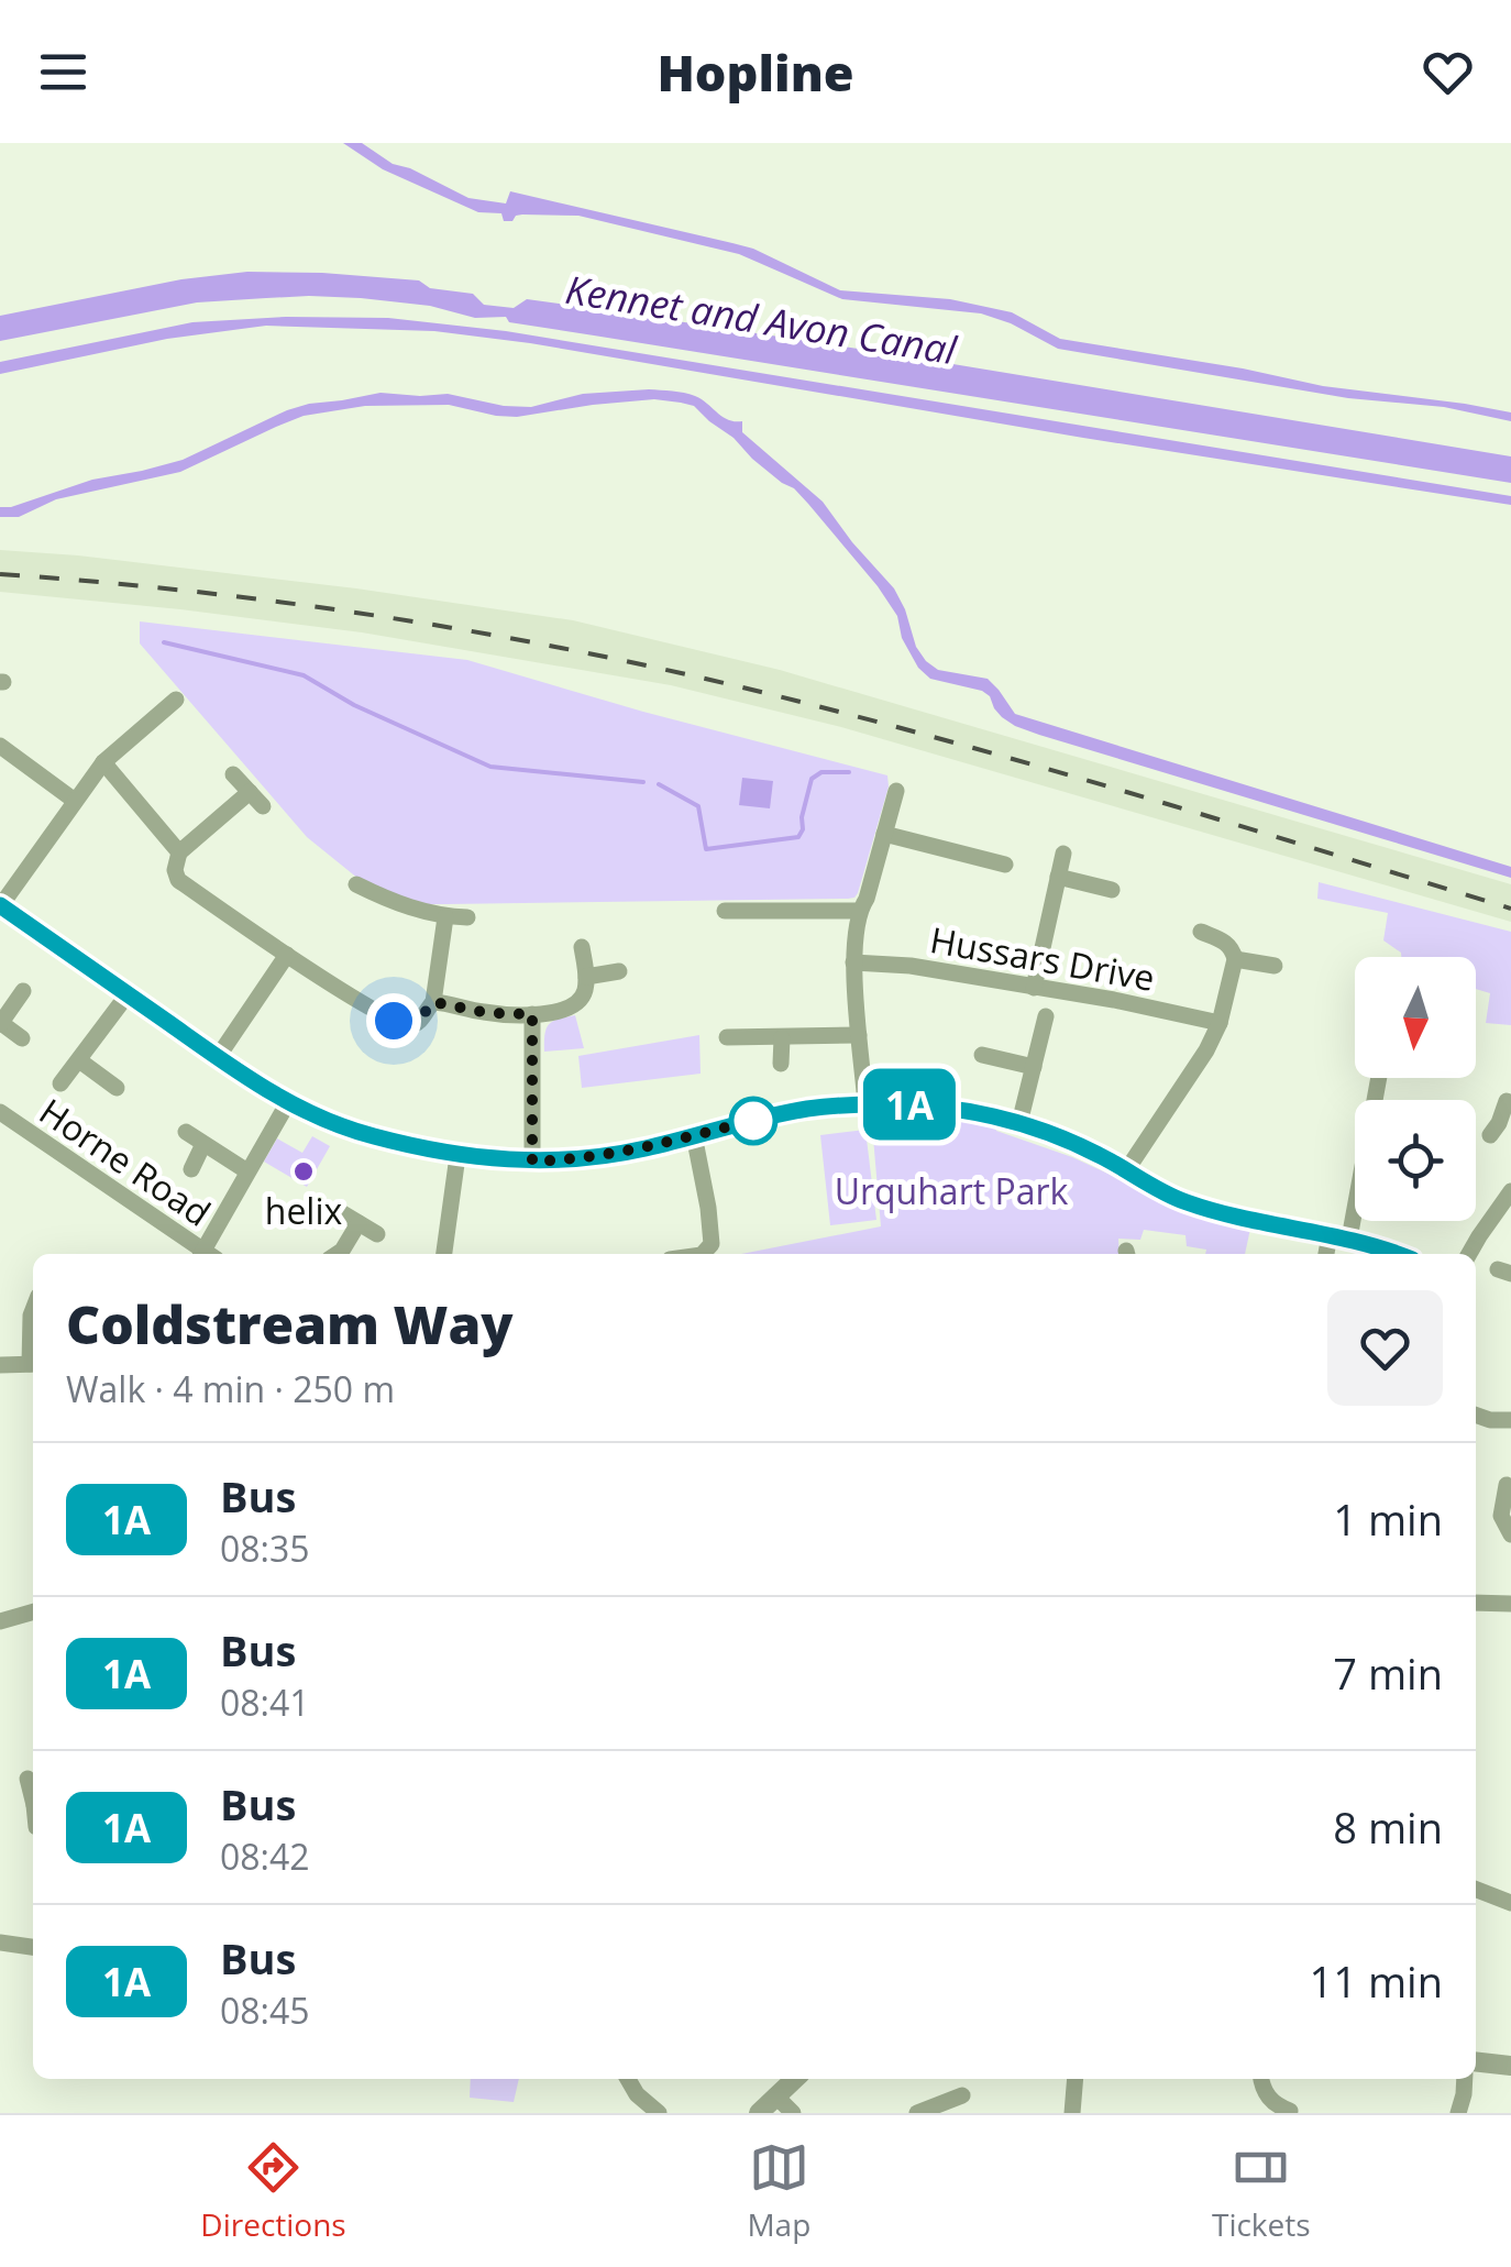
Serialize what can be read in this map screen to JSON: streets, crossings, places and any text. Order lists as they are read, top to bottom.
{
  "streets": {
    "street": ["Hussars Drive", "Horne Road"]
  },
  "water": ["Kennet and Avon Canal"],
  "parks": ["Urquhart Park"],
  "places": ["helix"],
  "lines": ["bus line 1A"],
  "north": "bottom",
  "page": {
    "header": "Hopline",
    "on_map": "1A",
    "heading": ["Coldstream Way", "Walk · 4 min · 250 m"],
    "list": [
      {
        "mark": "1A",
        "name": "Bus",
        "note": "08:35",
        "value": "1 min"
      },
      {
        "mark": "1A",
        "name": "Bus",
        "note": "08:41",
        "value": "7 min"
      },
      {
        "mark": "1A",
        "name": "Bus",
        "note": "08:42",
        "value": "8 min"
      },
      {
        "mark": "1A",
        "name": "Bus",
        "note": "08:45",
        "value": "11 min"
      }
    ],
    "tabs": ["Directions", "Map", "Tickets"]
  }
}
